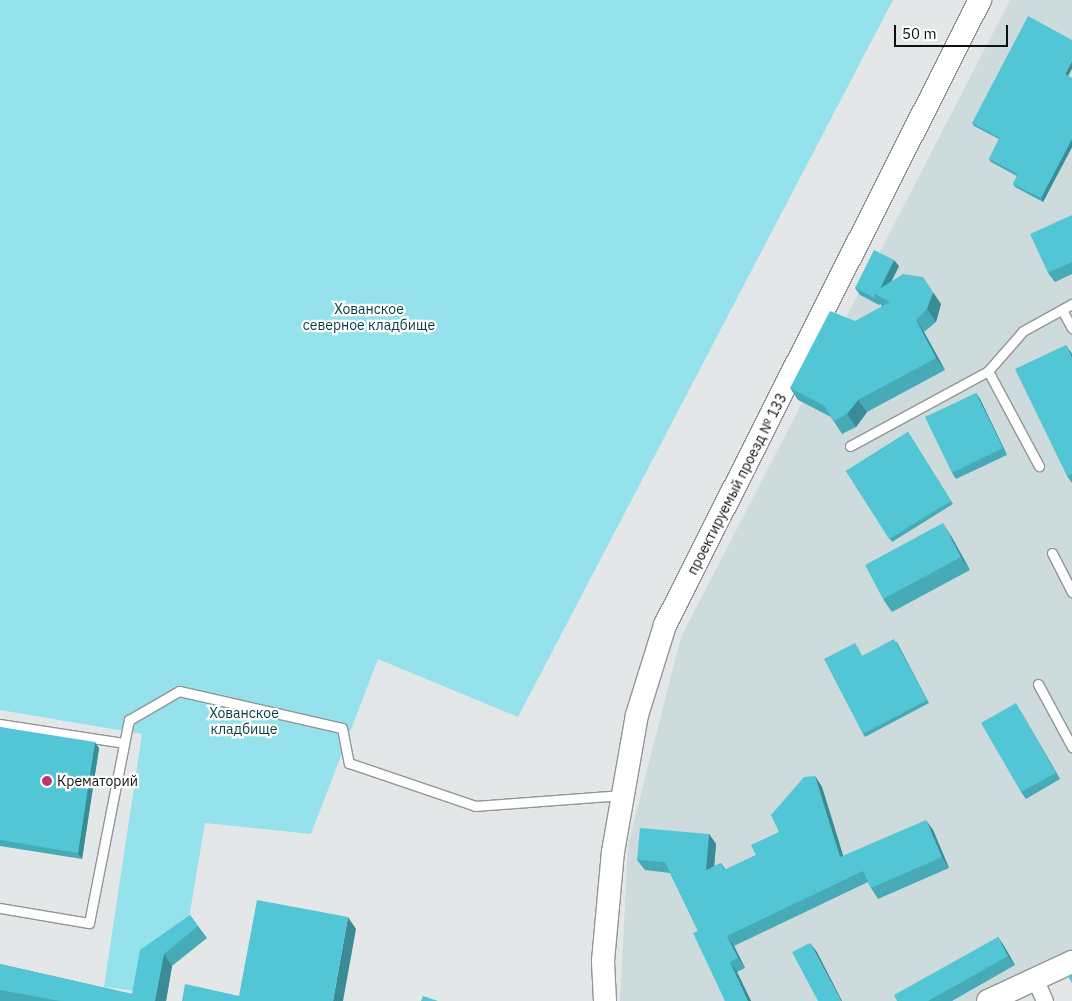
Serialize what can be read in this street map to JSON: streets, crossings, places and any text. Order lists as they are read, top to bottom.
{
  "streets": {
    "street": ["проектируемый проезд № 133"]
  },
  "parks": ["Хованское северное кладбище", "Хованское кладбище"],
  "places": ["Крематорий"],
  "scale_bar": "50 m"
}
